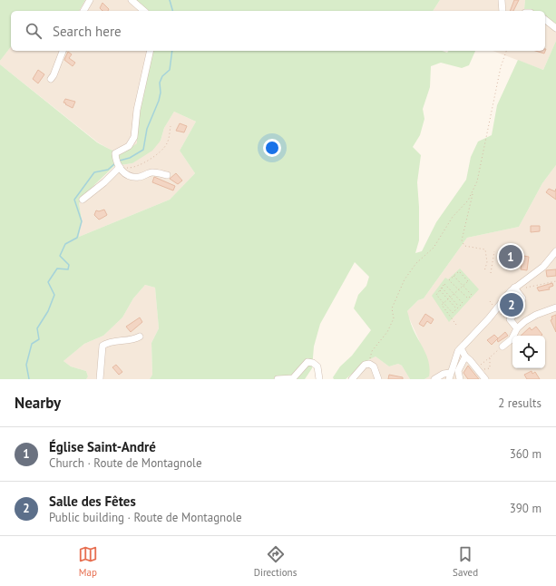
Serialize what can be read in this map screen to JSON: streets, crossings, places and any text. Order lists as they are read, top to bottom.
{
  "page": {
    "search": "Search here",
    "pins": ["1", "2"],
    "heading": ["Nearby", "2 results"],
    "list": [
      {
        "mark": "1",
        "name": "Église Saint-André",
        "note": "Church · Route de Montagnole",
        "value": "360 m"
      },
      {
        "mark": "2",
        "name": "Salle des Fêtes",
        "note": "Public building · Route de Montagnole",
        "value": "390 m"
      }
    ],
    "nav": ["Map", "Directions", "Saved"]
  }
}
